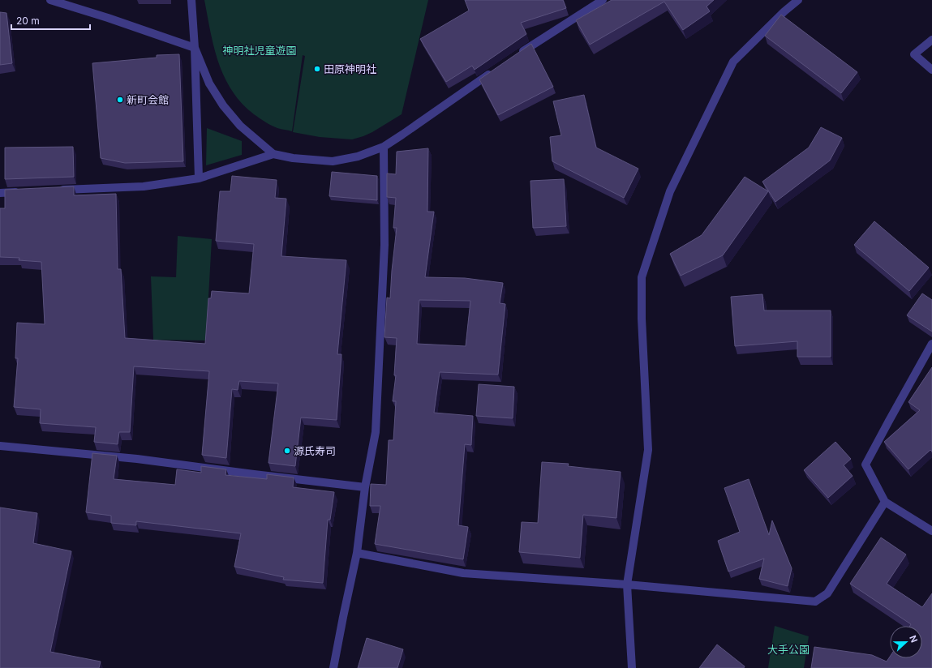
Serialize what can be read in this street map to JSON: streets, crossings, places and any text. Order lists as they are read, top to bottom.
{
  "parks": ["神明社児童遊園", "大手公園"],
  "places": ["田原神明社", "新町会館", "源氏寿司"],
  "scale_bar": "20 m",
  "north": "right"
}
